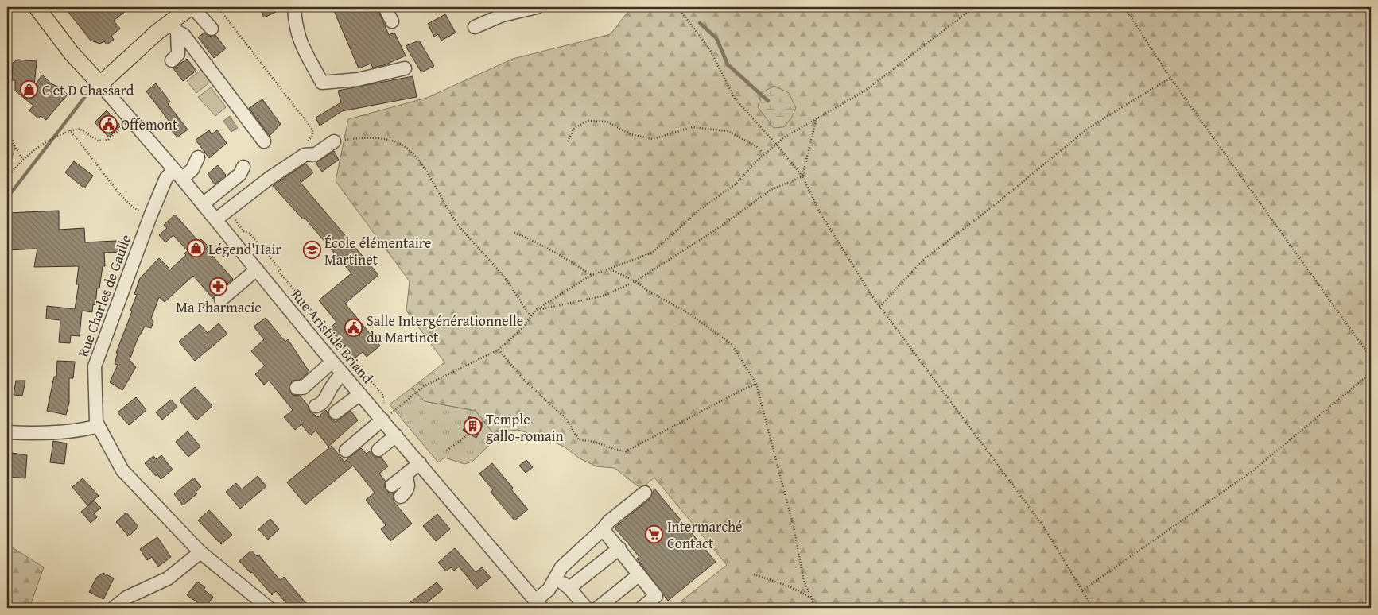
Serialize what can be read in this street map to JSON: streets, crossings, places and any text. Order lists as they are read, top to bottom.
{
  "streets": {
    "street": ["Rue Charles de Gaulle", "Rue Aristide Briand"]
  },
  "crossings": [
    ["Rue Charles de Gaulle", "Rue Aristide Briand"]
  ],
  "places": {
    "shop": ["C et D Chassard", "Légend'Hair"],
    "public building": ["Offemont", "Salle Intergénérationnelle du Martinet"],
    "school or university": ["École élémentaire Martinet"],
    "pharmacy": ["Ma Pharmacie"],
    "building": ["Temple gallo-romain"],
    "supermarket": ["Intermarché Contact"]
  }
}
